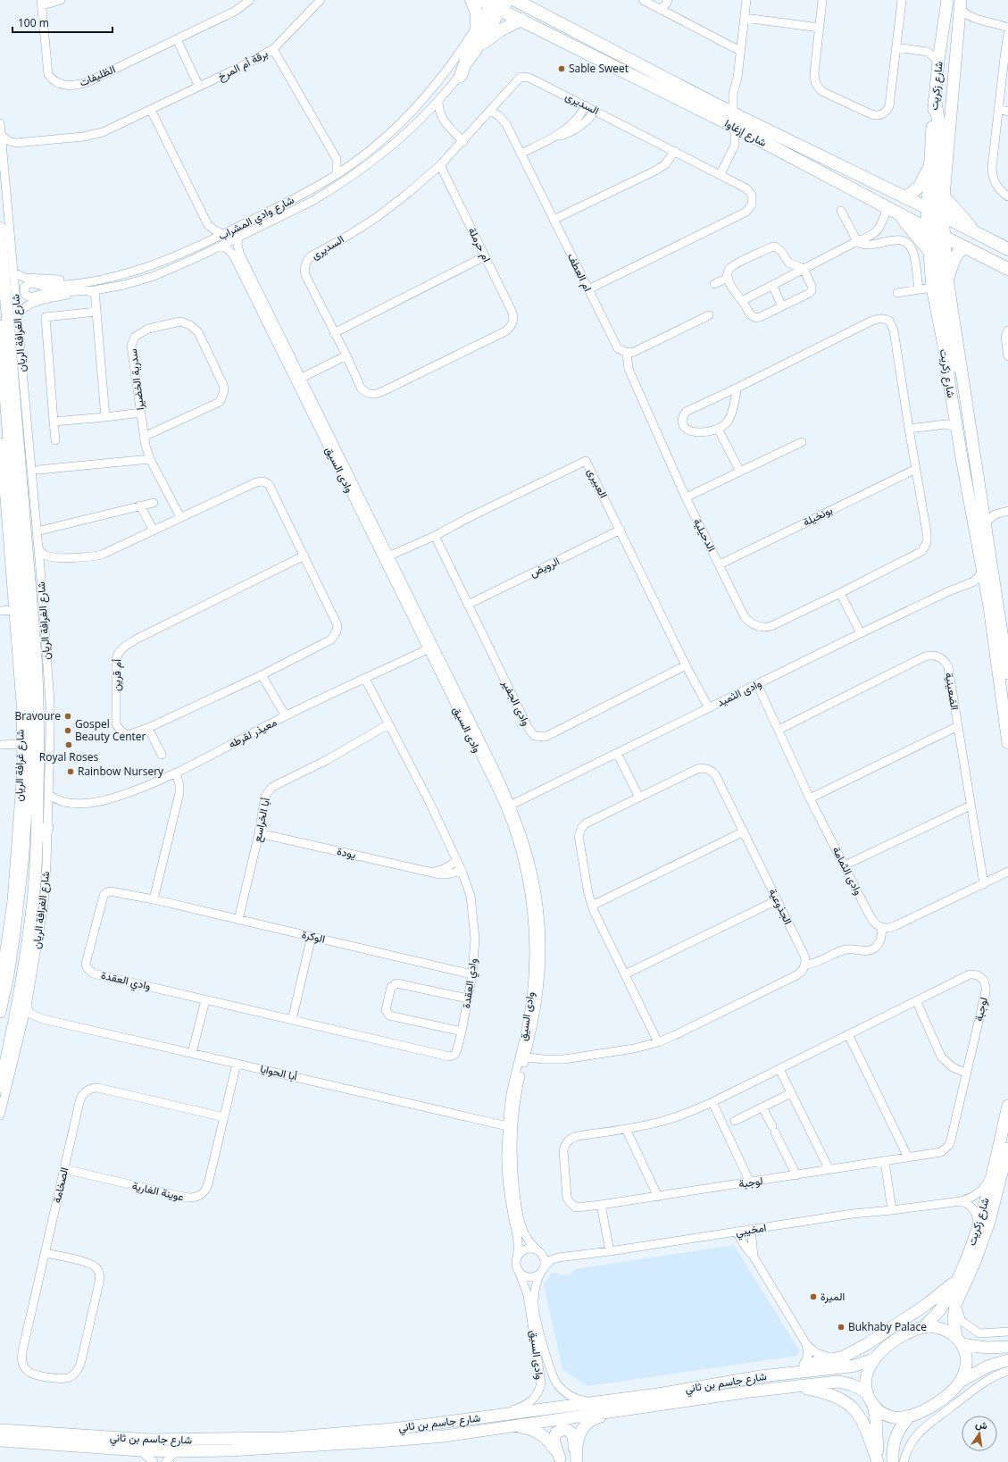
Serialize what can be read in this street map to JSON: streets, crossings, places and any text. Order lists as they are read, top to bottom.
{
  "streets": {
    "main road": [
      "شارع زكريت",
      "شارع إزغاوا",
      "شارع الغرافة الريان",
      "شارع جاسم بن ثاني"
    ],
    "street": [
      "برقة أم المرخ",
      "الظليفات",
      "السديرى",
      "شارع وادي المشراب",
      "ام حرملة",
      "ام العطف",
      "سدرية الخضيرا",
      "وادى السيق",
      "العبيرى",
      "بونخيلة",
      "الدحيلية",
      "الرويض",
      "أم قرين",
      "الضعينية",
      "وادى الثميد",
      "وادى الجفير",
      "معيذر لقرطه",
      "شارع غرافة الريان",
      "أبا الخراسع",
      "يودة",
      "وادى الثمامة",
      "الجذوعية",
      "الوكرة",
      "وادي العقدة",
      "لوجبة",
      "أبا الحوايا",
      "الصخامة",
      "عوينة الغارية",
      "امخيبي"
    ]
  },
  "crossings": [
    ["شارع زكريت", "شارع إزغاوا"],
    ["شارع زكريت", "امخيبي"],
    ["شارع زكريت", "شارع جاسم بن ثاني"],
    ["السديرى", "ام حرملة"],
    ["السديرى", "ام العطف"],
    ["شارع إزغاوا", "شارع وادي المشراب"],
    ["شارع وادي المشراب", "شارع الغرافة الريان"],
    ["شارع وادي المشراب", "وادى السيق"],
    ["ام العطف", "الدحيلية"],
    ["شارع الغرافة الريان", "معيذر لقرطه"],
    ["شارع الغرافة الريان", "أبا الحوايا"],
    ["سدرية الخضيرا", "أم قرين"],
    ["وادى السيق", "العبيرى"],
    ["وادى السيق", "وادى الثميد"],
    ["وادى السيق", "معيذر لقرطه"],
    ["وادى السيق", "أبا الحوايا"],
    ["وادى السيق", "امخيبي"],
    ["وادى السيق", "شارع جاسم بن ثاني"],
    ["العبيرى", "الرويض"],
    ["العبيرى", "وادى الثميد"],
    ["العبيرى", "وادى الجفير"],
    ["بونخيلة", "الدحيلية"],
    ["الرويض", "وادى الجفير"],
    ["الضعينية", "وادى الثمامة"],
    ["وادى الثميد", "وادى الثمامة"],
    ["معيذر لقرطه", "وادي العقدة"],
    ["أبا الخراسع", "يودة"],
    ["أبا الخراسع", "الوكرة"],
    ["أبا الخراسع", "وادي العقدة"],
    ["يودة", "وادي العقدة"],
    ["الوكرة", "وادي العقدة"],
    ["أبا الحوايا", "عوينة الغارية"],
    ["الصخامة", "عوينة الغارية"]
  ],
  "places": [
    "Sable Sweet",
    "Bravoure",
    "Gospel Beauty Center",
    "Royal Roses",
    "Rainbow Nursery",
    "الميرة",
    "Bukhaby Palace"
  ],
  "scale_bar": "100 m",
  "north": "top"
}
